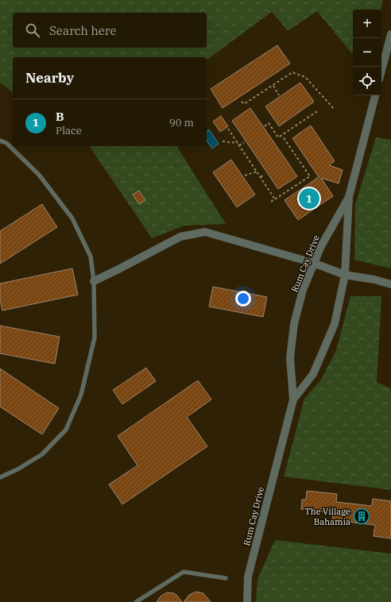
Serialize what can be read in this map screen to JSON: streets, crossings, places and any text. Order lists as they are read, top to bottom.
{
  "streets": {
    "street": ["Rum Cay Drive"]
  },
  "places": {
    "building": ["The Village Bahamia"]
  },
  "page": {
    "map_buttons": ["+", "−"],
    "search": "Search here",
    "heading": "Nearby",
    "list": [
      {
        "mark": "1",
        "name": "B",
        "note": "Place",
        "value": "90 m"
      }
    ],
    "pins": "1"
  }
}
